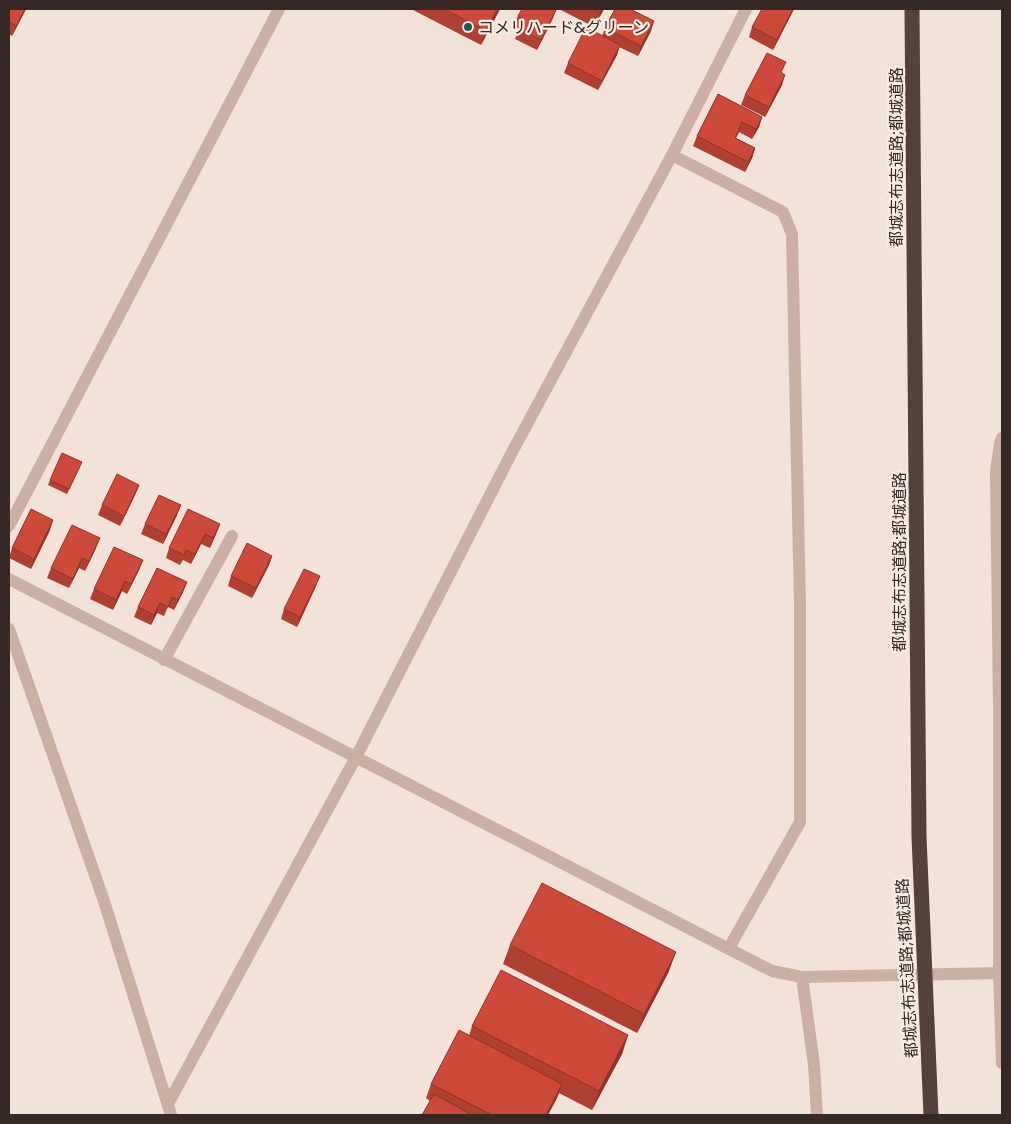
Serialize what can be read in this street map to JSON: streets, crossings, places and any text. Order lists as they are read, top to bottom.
{
  "streets": {
    "highway": ["都城志布志道路;都城道路"]
  },
  "places": ["コメリハード&グリーン"]
}
